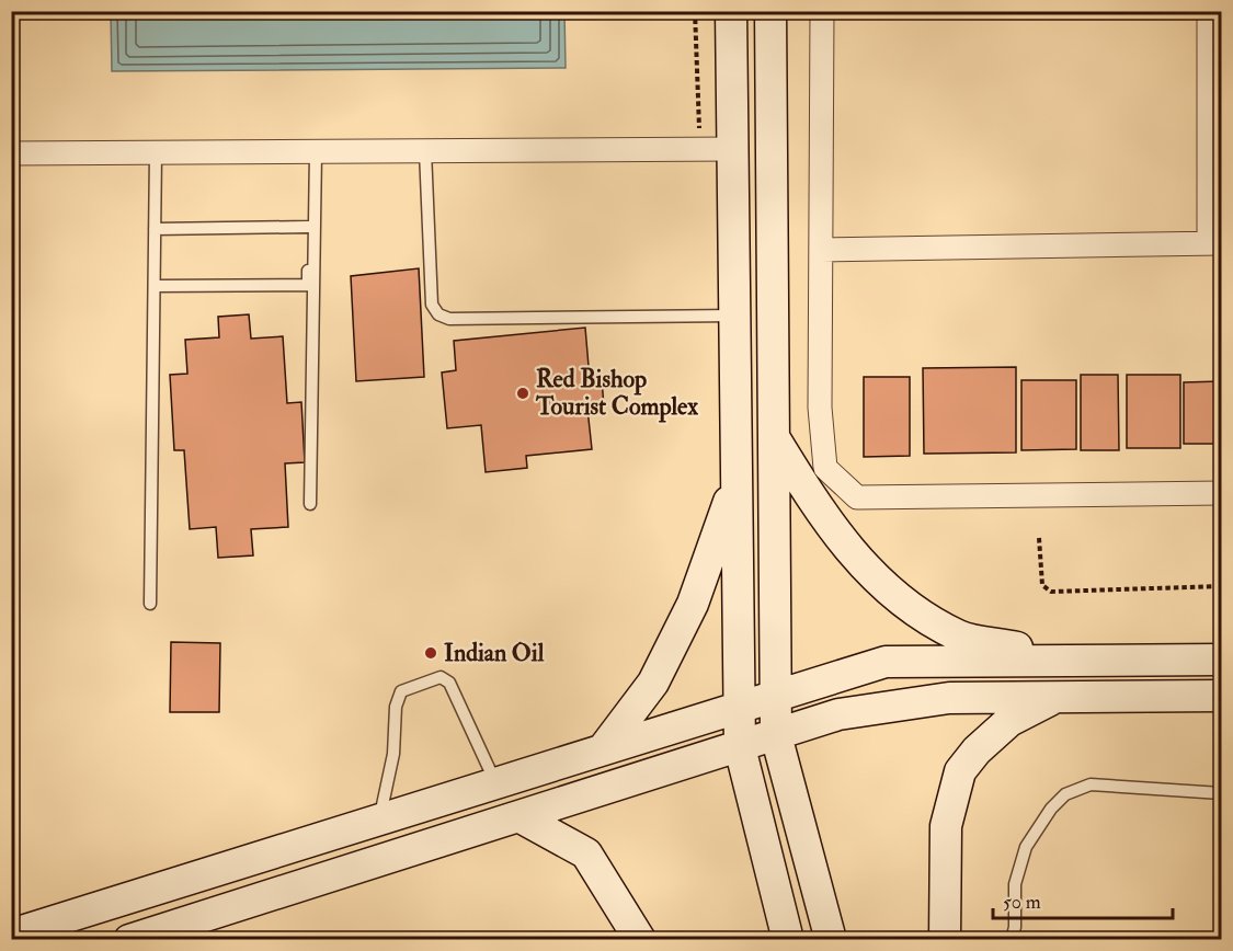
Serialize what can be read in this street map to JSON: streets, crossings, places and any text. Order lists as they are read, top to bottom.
{
  "places": ["Red Bishop Tourist Complex", "Indian Oil"],
  "scale_bar": "50 m"
}
